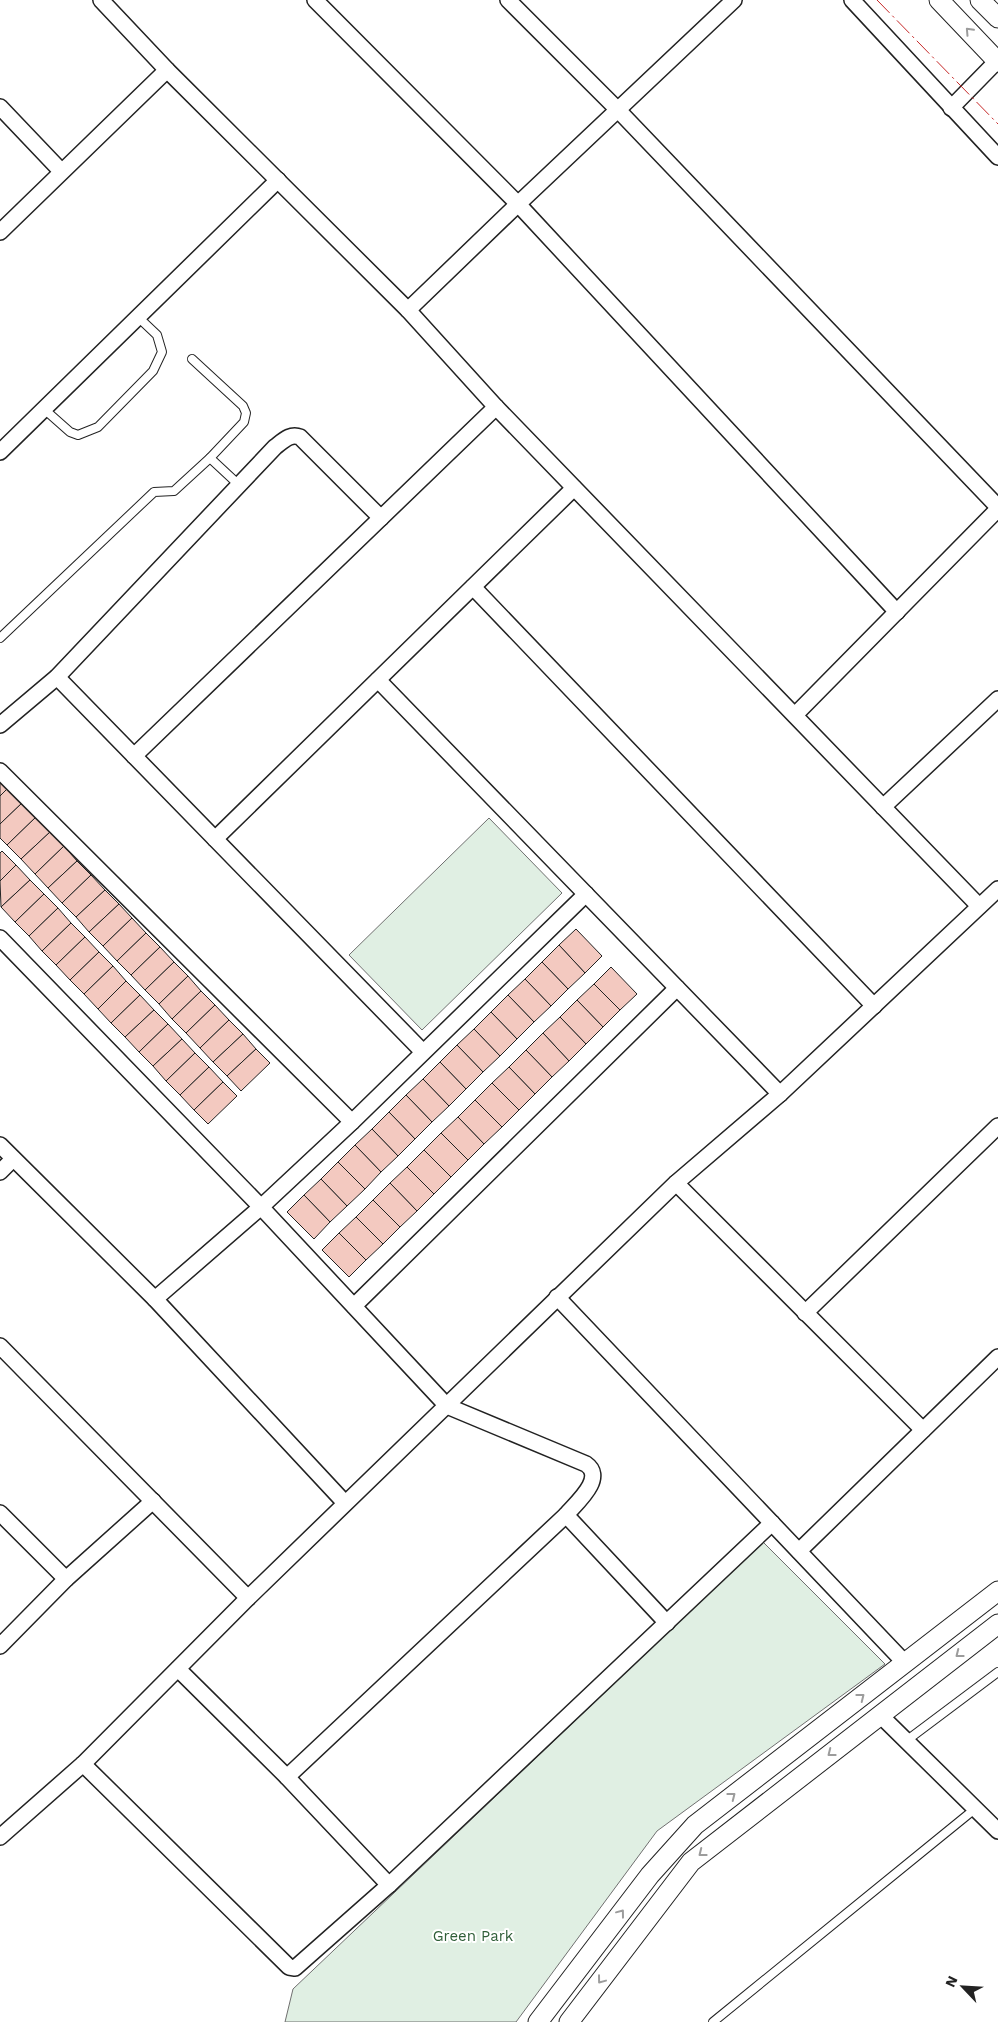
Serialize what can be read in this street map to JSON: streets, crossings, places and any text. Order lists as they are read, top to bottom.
{
  "parks": ["Green Park"],
  "north": "top left"
}
